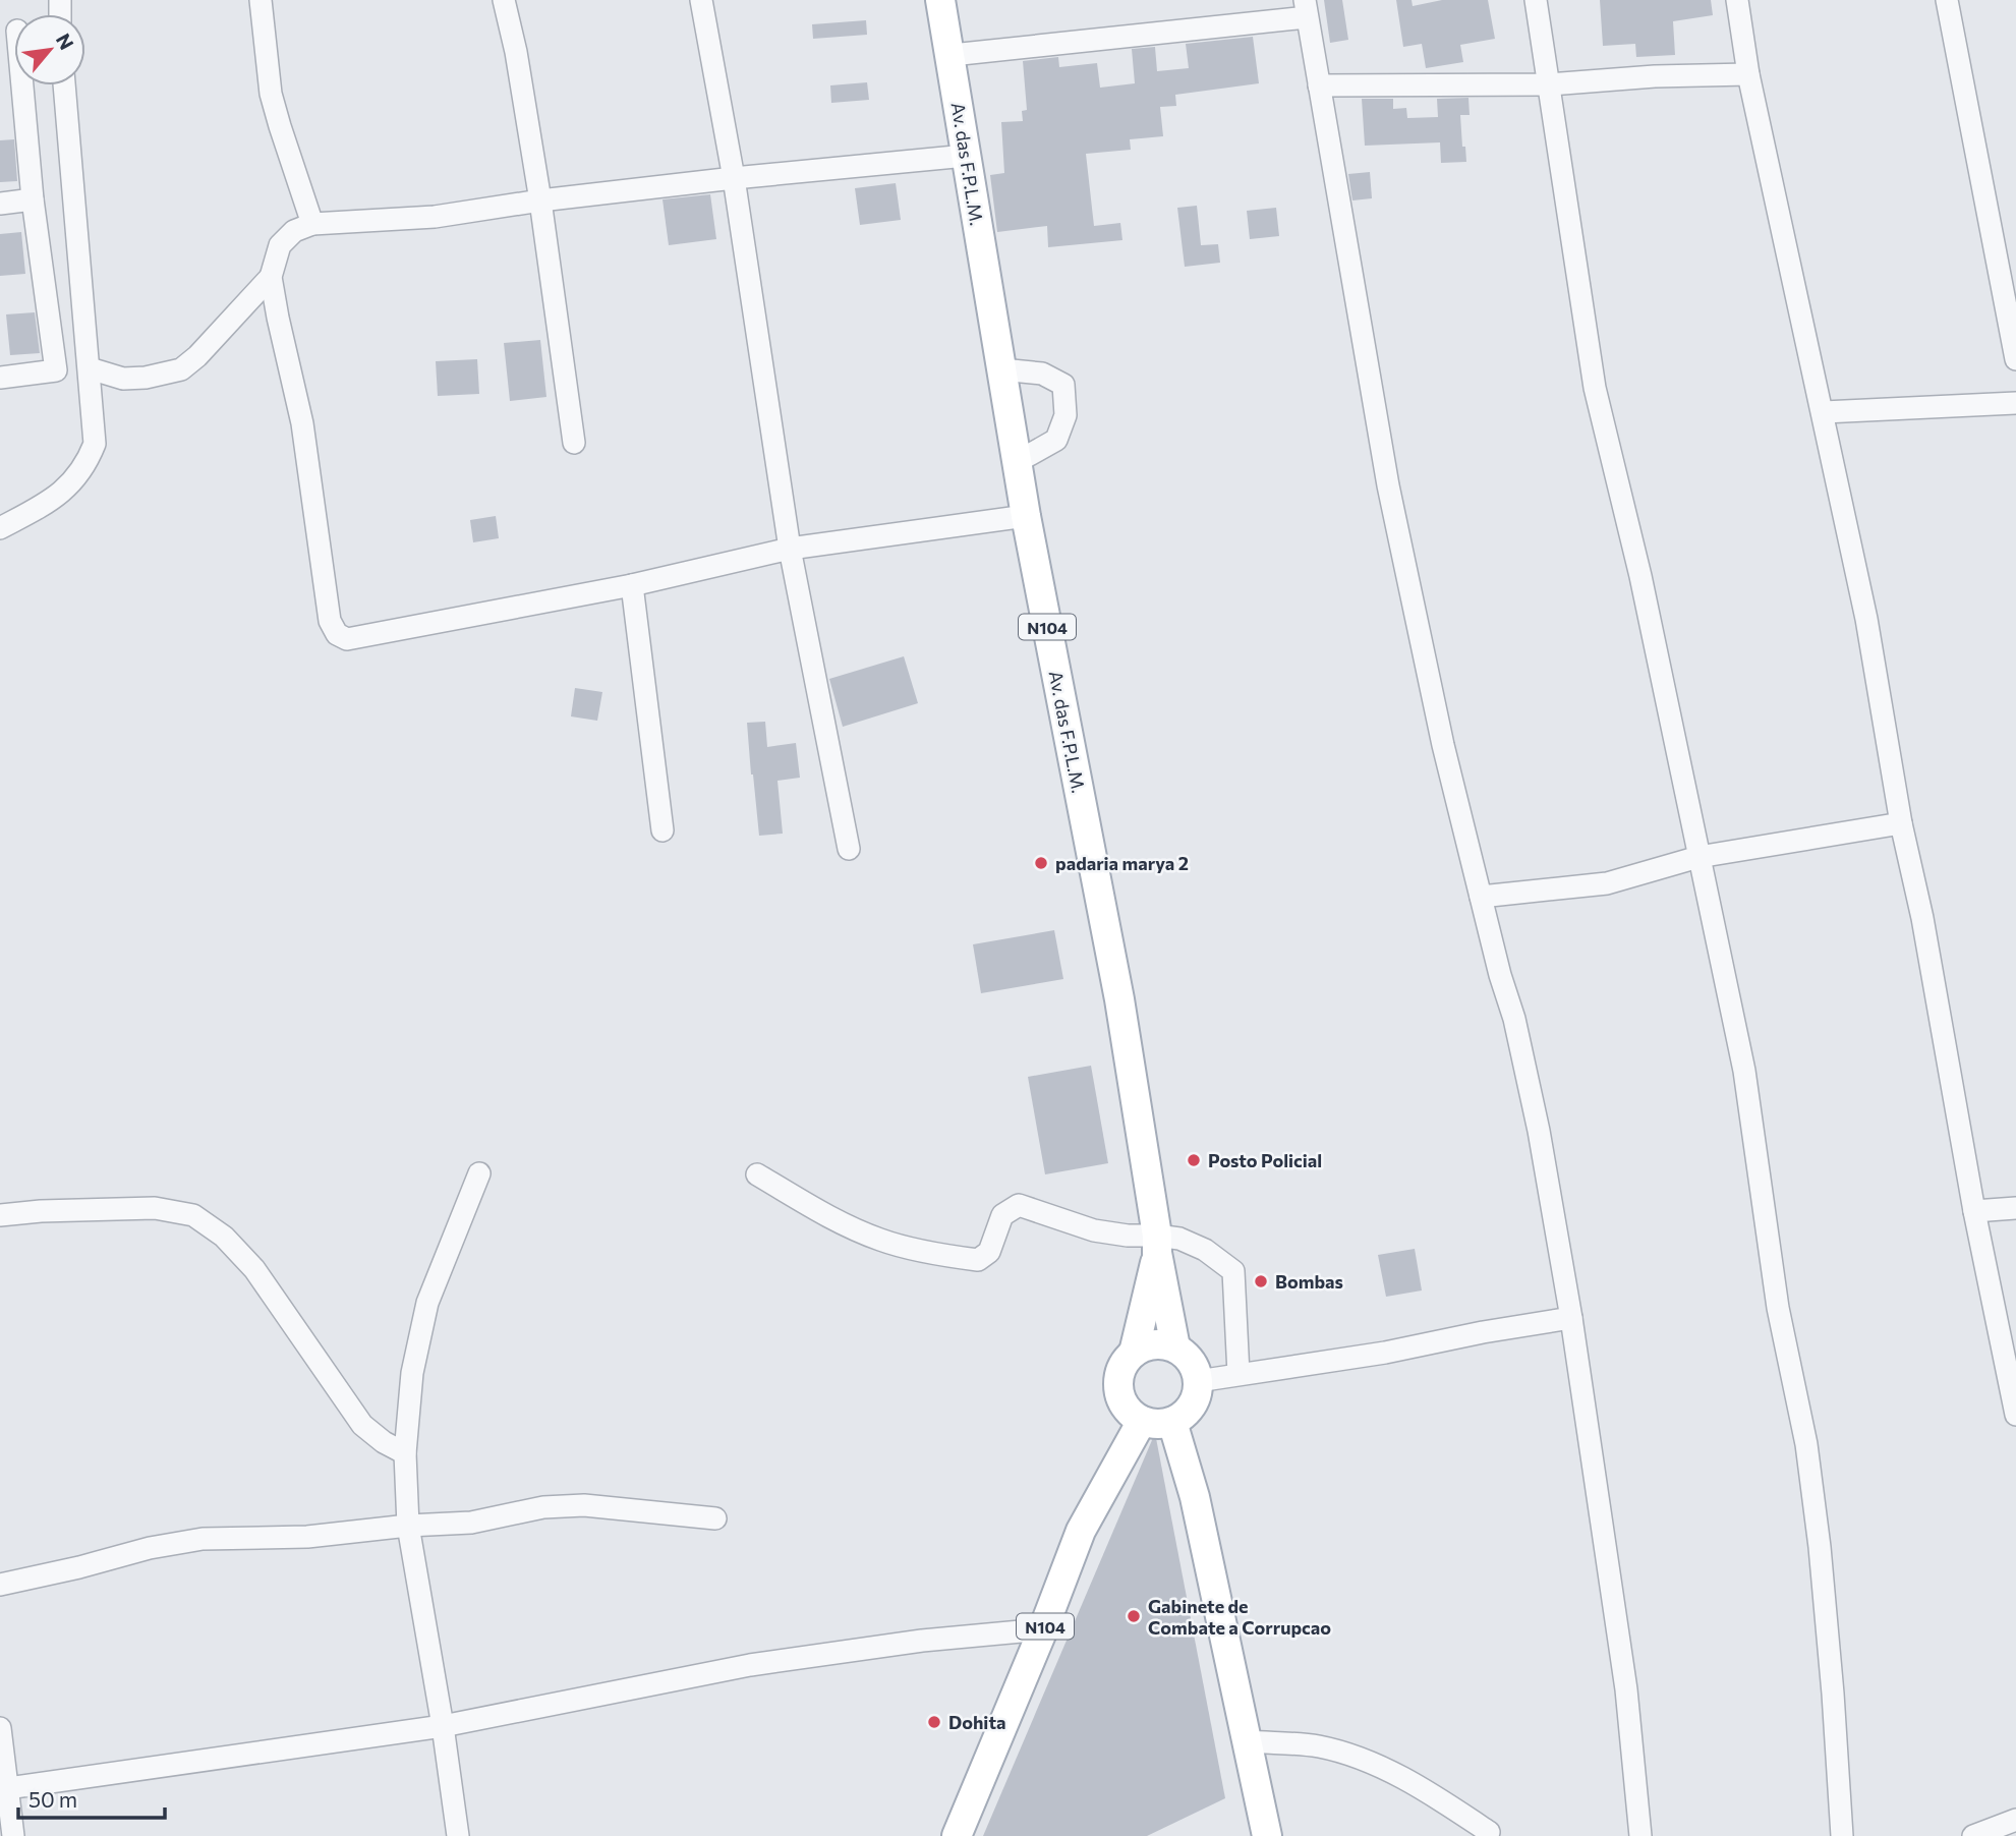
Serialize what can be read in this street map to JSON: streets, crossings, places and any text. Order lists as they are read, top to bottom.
{
  "streets": {
    "main road": ["Av. das F.P.L.M.", "N104"]
  },
  "crossings": [
    ["Av. das F.P.L.M.", "N104"]
  ],
  "places": [
    "padaria marya 2",
    "Posto Policial",
    "Bombas",
    "Gabinete de Combate a Corrupcao",
    "Dohita"
  ],
  "scale_bar": "50 m",
  "north": "top right"
}
